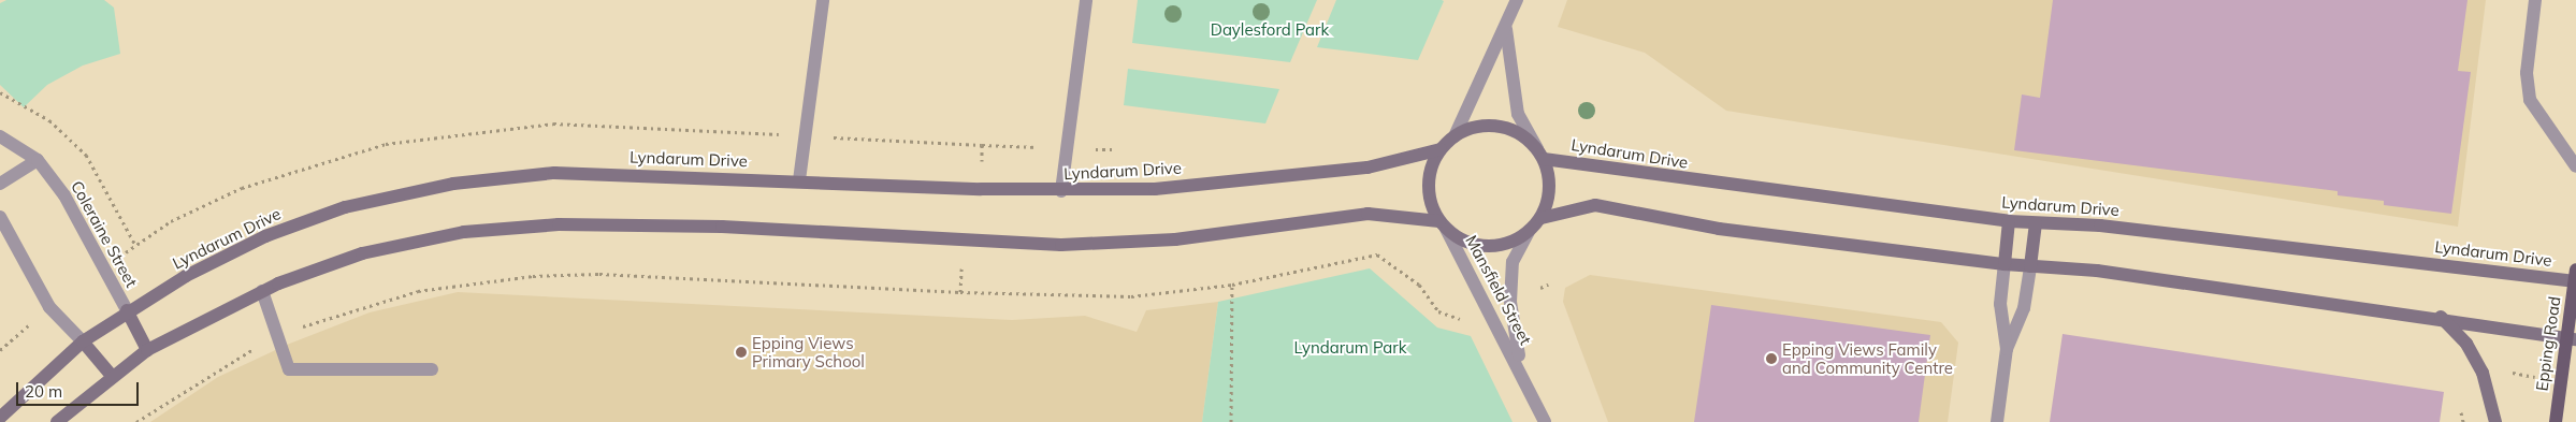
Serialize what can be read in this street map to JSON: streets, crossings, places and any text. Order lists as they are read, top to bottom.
{
  "streets": {
    "main road": ["Epping Road"],
    "street": ["Lyndarum Drive", "Coleraine Street", "Mansfield Street"]
  },
  "crossings": [
    ["Lyndarum Drive", "Coleraine Street"],
    ["Lyndarum Drive", "Mansfield Street"],
    ["Lyndarum Drive", "Epping Road"]
  ],
  "parks": ["Daylesford Park", "Lyndarum Park"],
  "places": ["Epping Views Primary School", "Epping Views Family and Community Centre"],
  "scale_bar": "20 m"
}
